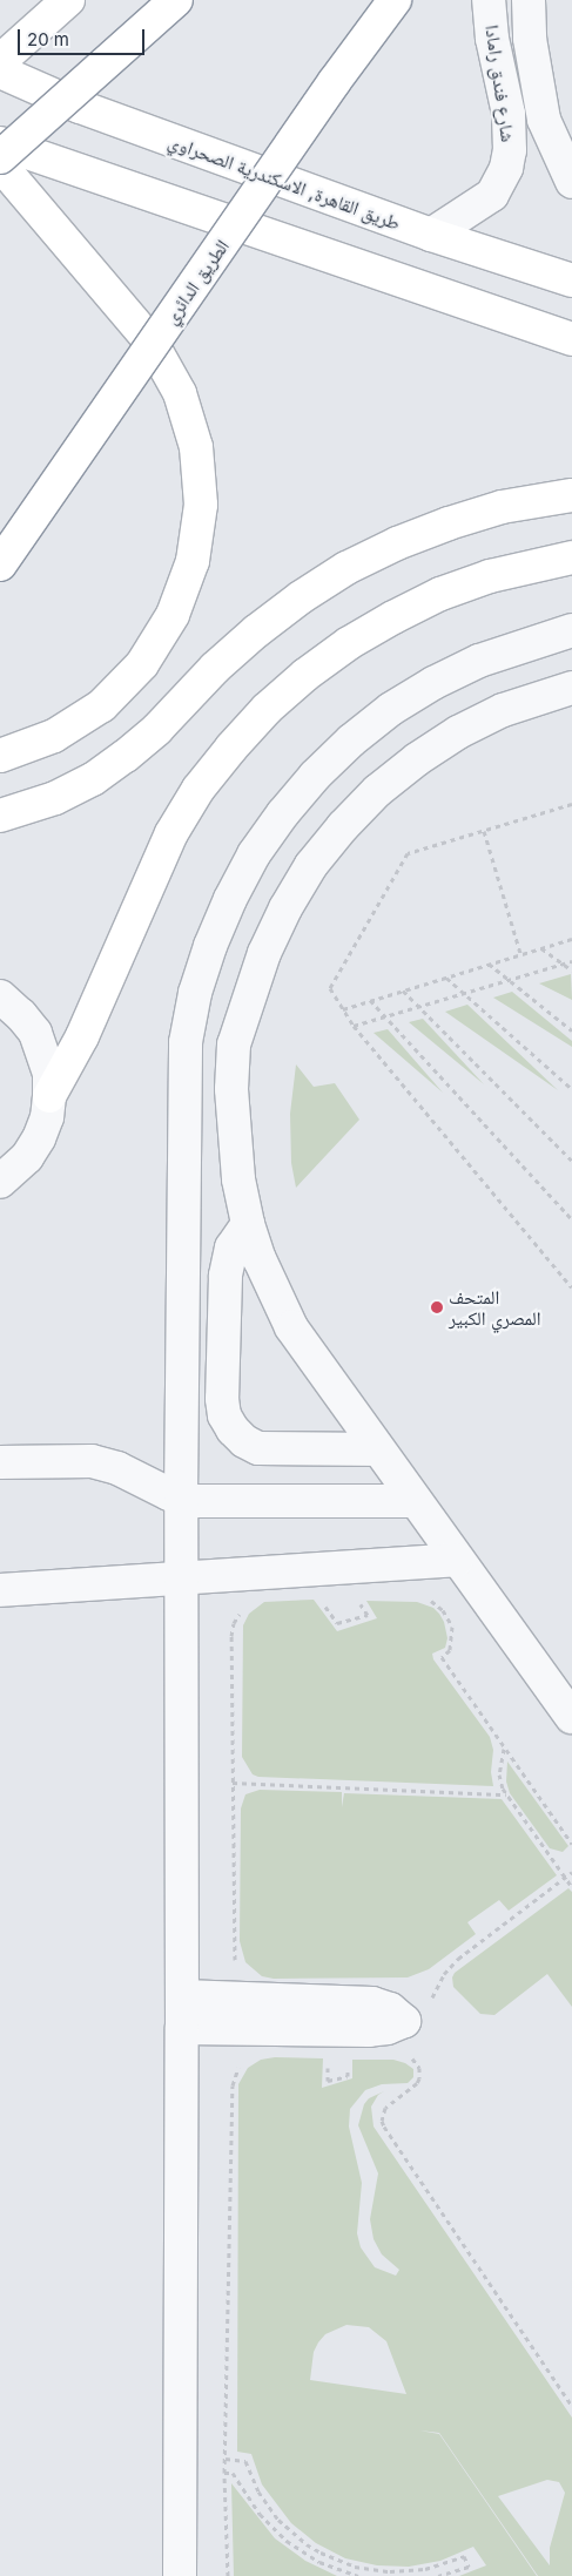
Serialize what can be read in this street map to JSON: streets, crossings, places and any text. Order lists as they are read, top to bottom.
{
  "streets": {
    "highway": ["طريق القاهرة, الاسكندرية الصحراوي", "الطريق الدائري"],
    "street": ["شارع فندق رامادا"]
  },
  "crossings": [
    ["شارع فندق رامادا", "طريق القاهرة, الاسكندرية الصحراوي"]
  ],
  "places": ["المتحف المصري الكبير"],
  "scale_bar": "20 m"
}
